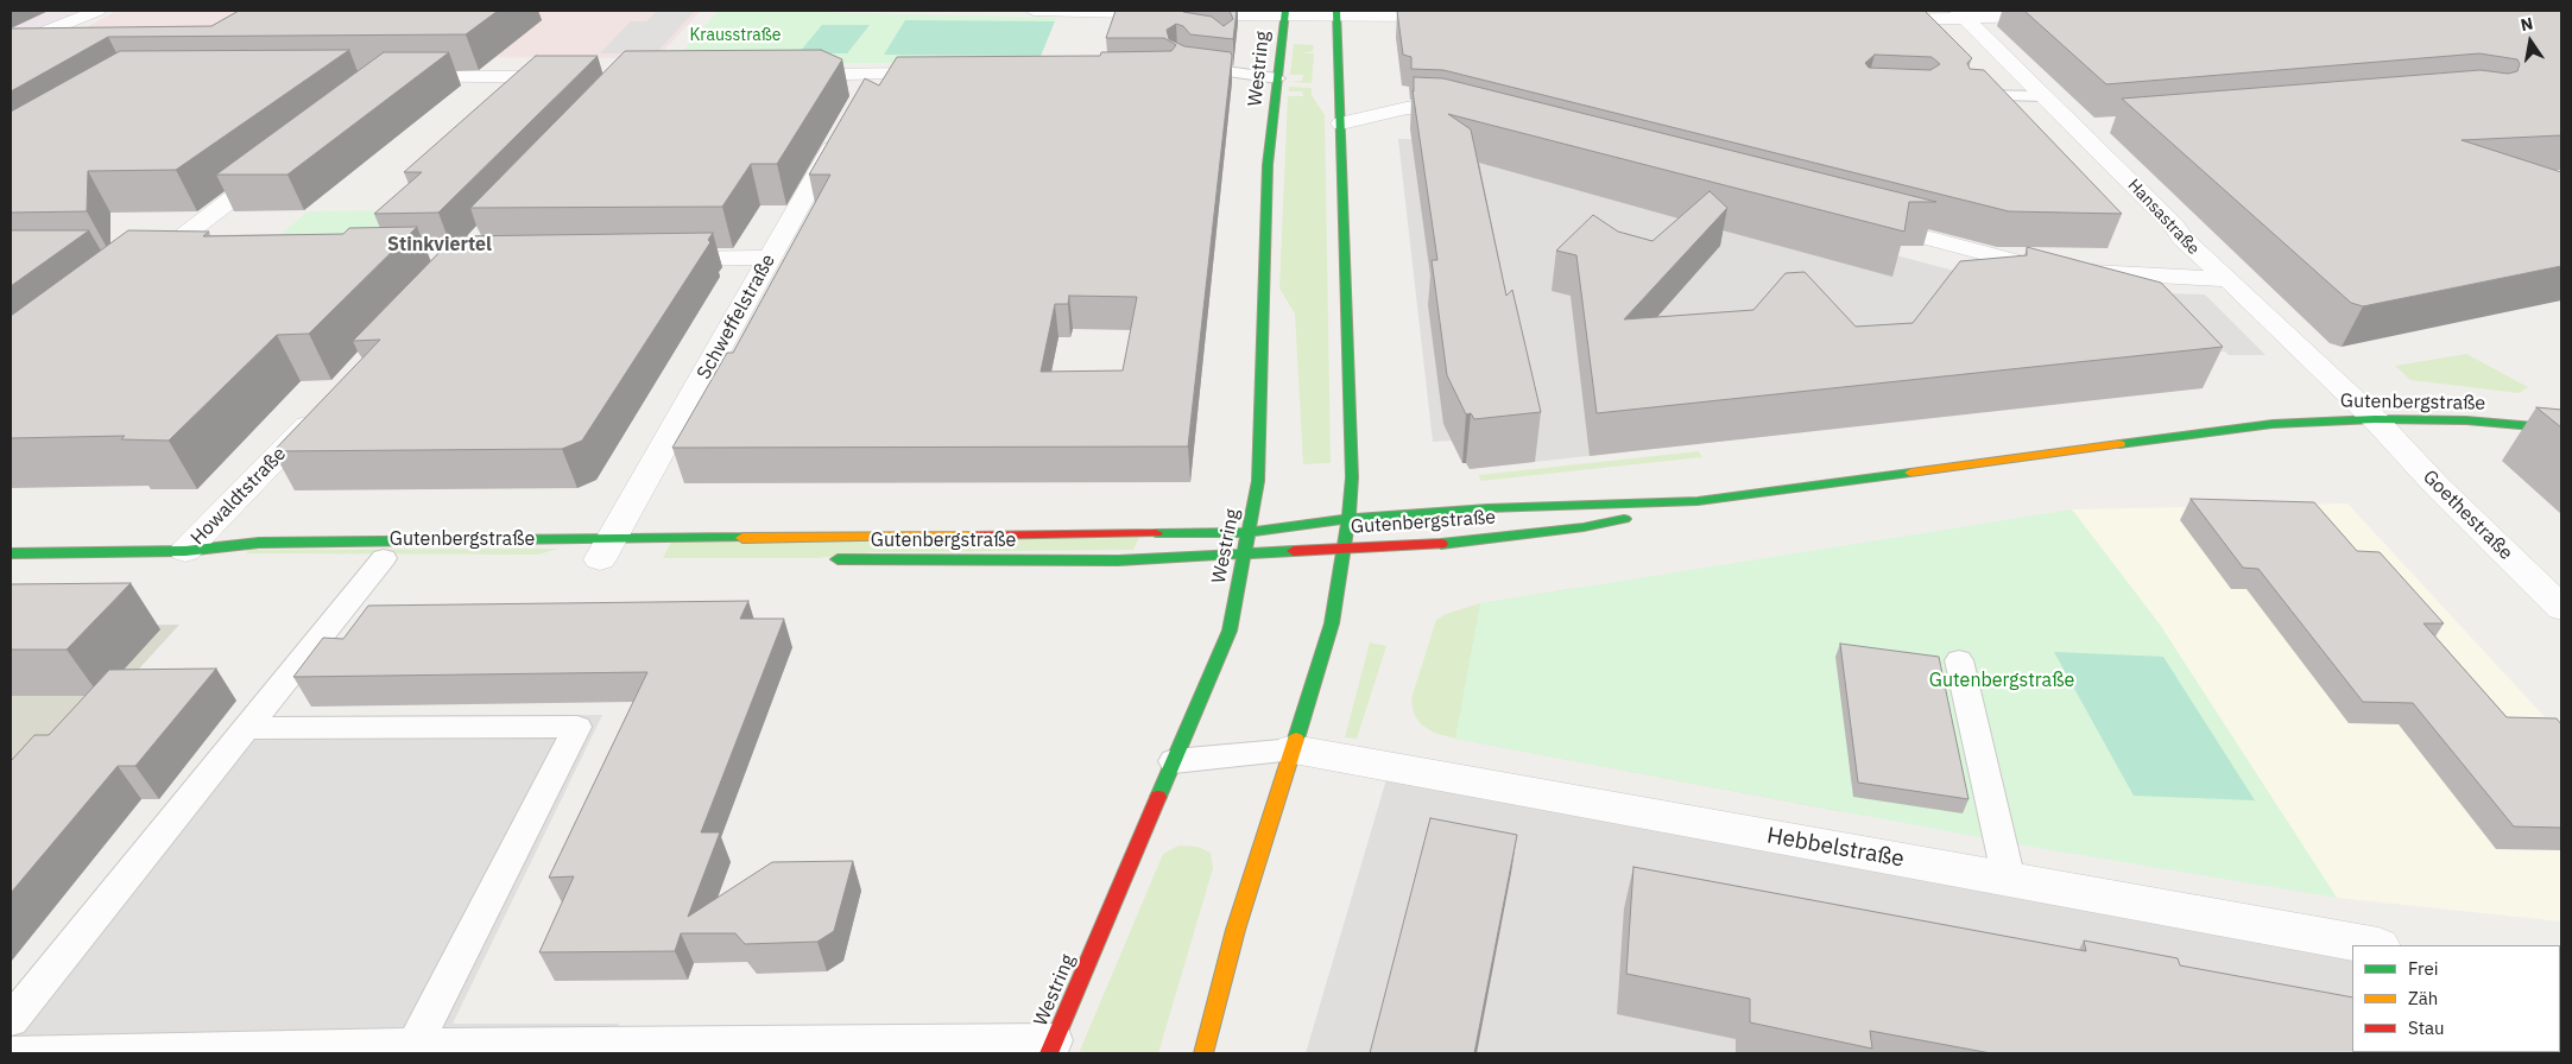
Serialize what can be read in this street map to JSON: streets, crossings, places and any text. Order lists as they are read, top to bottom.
{
  "streets": {
    "main road": ["Westring", "Gutenbergstraße"],
    "street": [
      "Hansastraße",
      "Schweffelstraße",
      "Howaldtstraße",
      "Goethestraße",
      "Hebbelstraße"
    ]
  },
  "crossings": [
    ["Westring", "Gutenbergstraße"],
    ["Hansastraße", "Gutenbergstraße"],
    ["Hansastraße", "Goethestraße"],
    ["Schweffelstraße", "Gutenbergstraße"],
    ["Gutenbergstraße", "Howaldtstraße"],
    ["Gutenbergstraße", "Goethestraße"]
  ],
  "districts": ["Stinkviertel"],
  "parks": ["Krausstraße", "Gutenbergstraße"],
  "legend": ["Frei", "Zäh", "Stau"],
  "north": "top"
}
